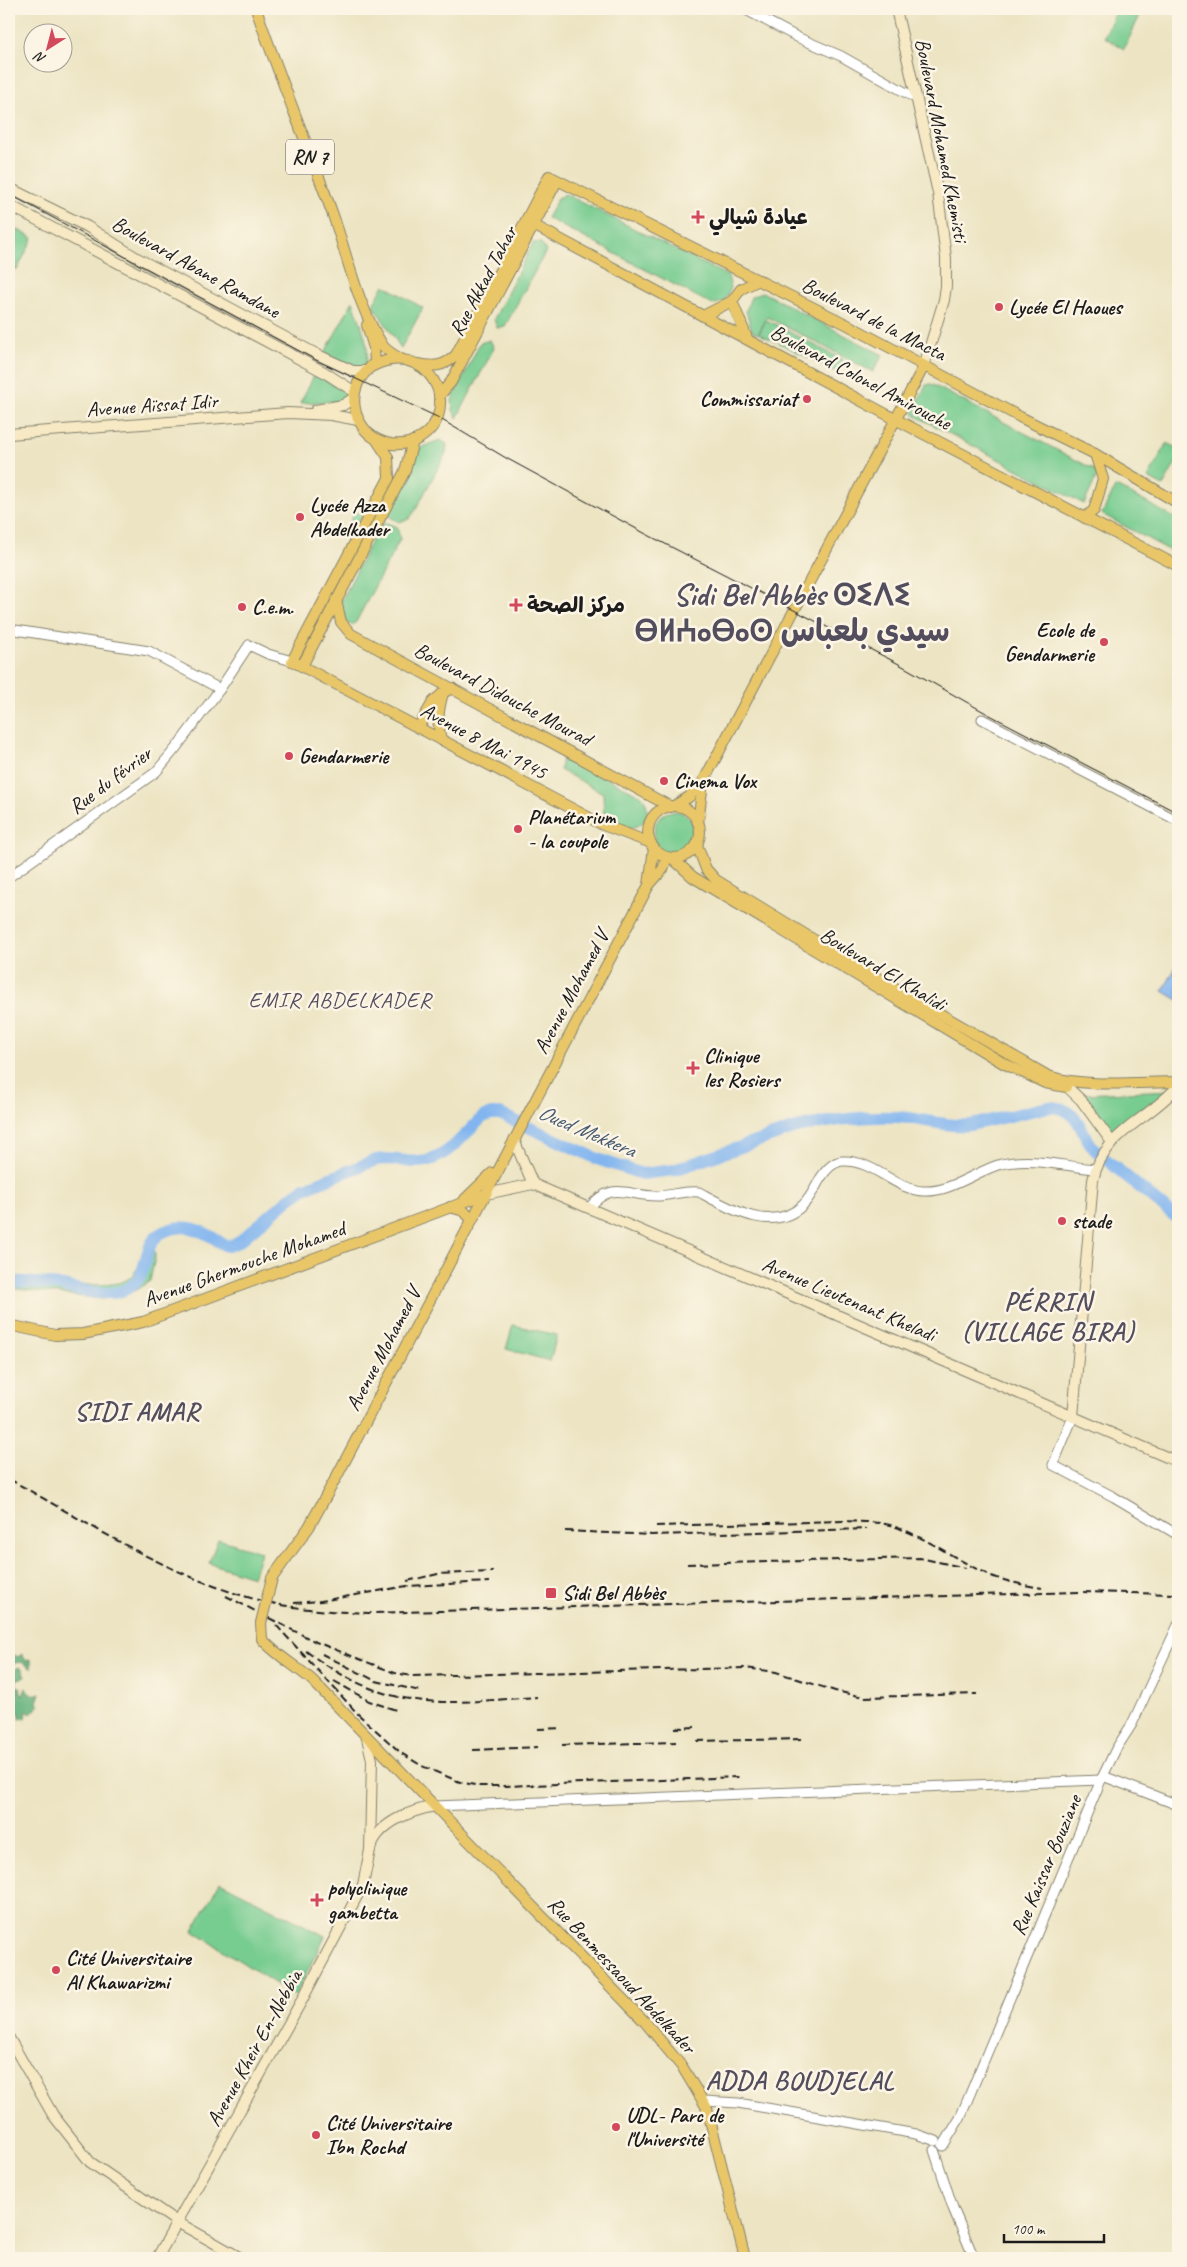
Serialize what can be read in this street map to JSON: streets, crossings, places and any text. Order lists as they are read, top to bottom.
{
  "streets": {
    "main road": [
      "Boulevard Mohamed Khemisti",
      "RN 7",
      "Boulevard Abane Ramdane",
      "Rue Akkad Tahar",
      "Boulevard de la Macta",
      "Boulevard Colonel Amirouche",
      "Avenue Aïssat Idir",
      "Boulevard Didouche Mourad",
      "Avenue 8 Mai 1945",
      "Boulevard El Khalidi",
      "Avenue Mohamed V",
      "Avenue Ghermouche Mohamed",
      "Avenue Lieutenant Kheladi",
      "Rue Benmessaoud Abdelkader",
      "Avenue Kheir En-Nebbia"
    ],
    "street": ["Rue du février", "Rue Kaissar Bouziane"]
  },
  "crossings": [
    ["Boulevard Mohamed Khemisti", "Boulevard de la Macta"],
    ["RN 7", "Boulevard Abane Ramdane"],
    ["RN 7", "Rue Akkad Tahar"],
    ["Boulevard Abane Ramdane", "Rue Akkad Tahar"],
    ["Rue Akkad Tahar", "Boulevard de la Macta"],
    ["Rue Akkad Tahar", "Boulevard Colonel Amirouche"],
    ["Boulevard Didouche Mourad", "Avenue 8 Mai 1945"],
    ["Boulevard Didouche Mourad", "Boulevard El Khalidi"],
    ["Avenue 8 Mai 1945", "Rue du février"],
    ["Avenue 8 Mai 1945", "Boulevard El Khalidi"],
    ["Avenue Mohamed V", "Avenue Ghermouche Mohamed"],
    ["Avenue Mohamed V", "Rue Benmessaoud Abdelkader"],
    ["Rue Benmessaoud Abdelkader", "Avenue Kheir En-Nebbia"]
  ],
  "districts": [
    "Sidi Bel Abbès ⵙⵉⴷⵉ ⴱⵍⵄⴰⴱⴰⵙ سيدي بلعباس",
    "EMIR ABDELKADER",
    "PÉRRIN (VILLAGE BIRA)",
    "SIDI AMAR",
    "ADDA BOUDJELAL"
  ],
  "water": ["Oued Mekkera"],
  "places": {
    "health": [
      "عيادة شيالي",
      "مركز الصحة",
      "Clinique les Rosiers",
      "polyclinique gambetta"
    ],
    "other": [
      "Lycée El Haoues",
      "Commissariat",
      "Lycée Azza Abdelkader",
      "C.e.m.",
      "Ecole de Gendarmerie",
      "Gendarmerie",
      "Cinema Vox",
      "Planétarium - la coupole",
      "stade",
      "Cité Universitaire Al Khawarizmi",
      "UDL- Parc de l'Université",
      "Cité Universitaire Ibn Rochd"
    ],
    "transit": ["Sidi Bel Abbès"]
  },
  "scale_bar": "100 m",
  "north": "bottom left"
}
